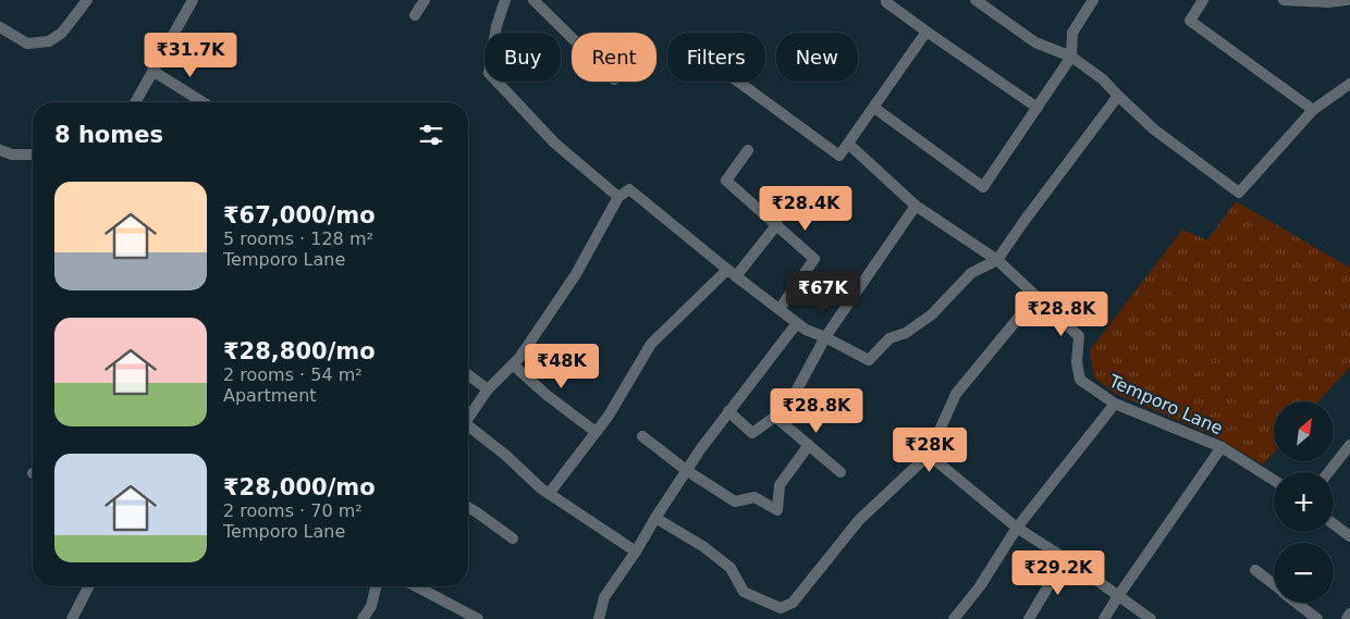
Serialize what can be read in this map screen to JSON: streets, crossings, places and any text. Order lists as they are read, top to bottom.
{
  "streets": {
    "street": ["Temporo Lane"]
  },
  "north": "top right",
  "page": {
    "price": [
      "₹31.7K",
      "₹28.4K",
      "₹67K",
      "₹28.8K",
      "₹48K",
      "₹28.8K",
      "₹28K",
      "₹29.2K"
    ],
    "chip": [
      "Buy",
      "Rent",
      "Filters",
      "New"
    ],
    "heading": "8 homes",
    "list": [
      {
        "name": "₹67,000/mo",
        "note": "5 rooms · 128 m² · Temporo Lane"
      },
      {
        "name": "₹28,800/mo",
        "note": "2 rooms · 54 m² · Apartment"
      },
      {
        "name": "₹28,000/mo",
        "note": "2 rooms · 70 m² · Temporo Lane"
      }
    ],
    "map_buttons": ["+", "−"]
  }
}
